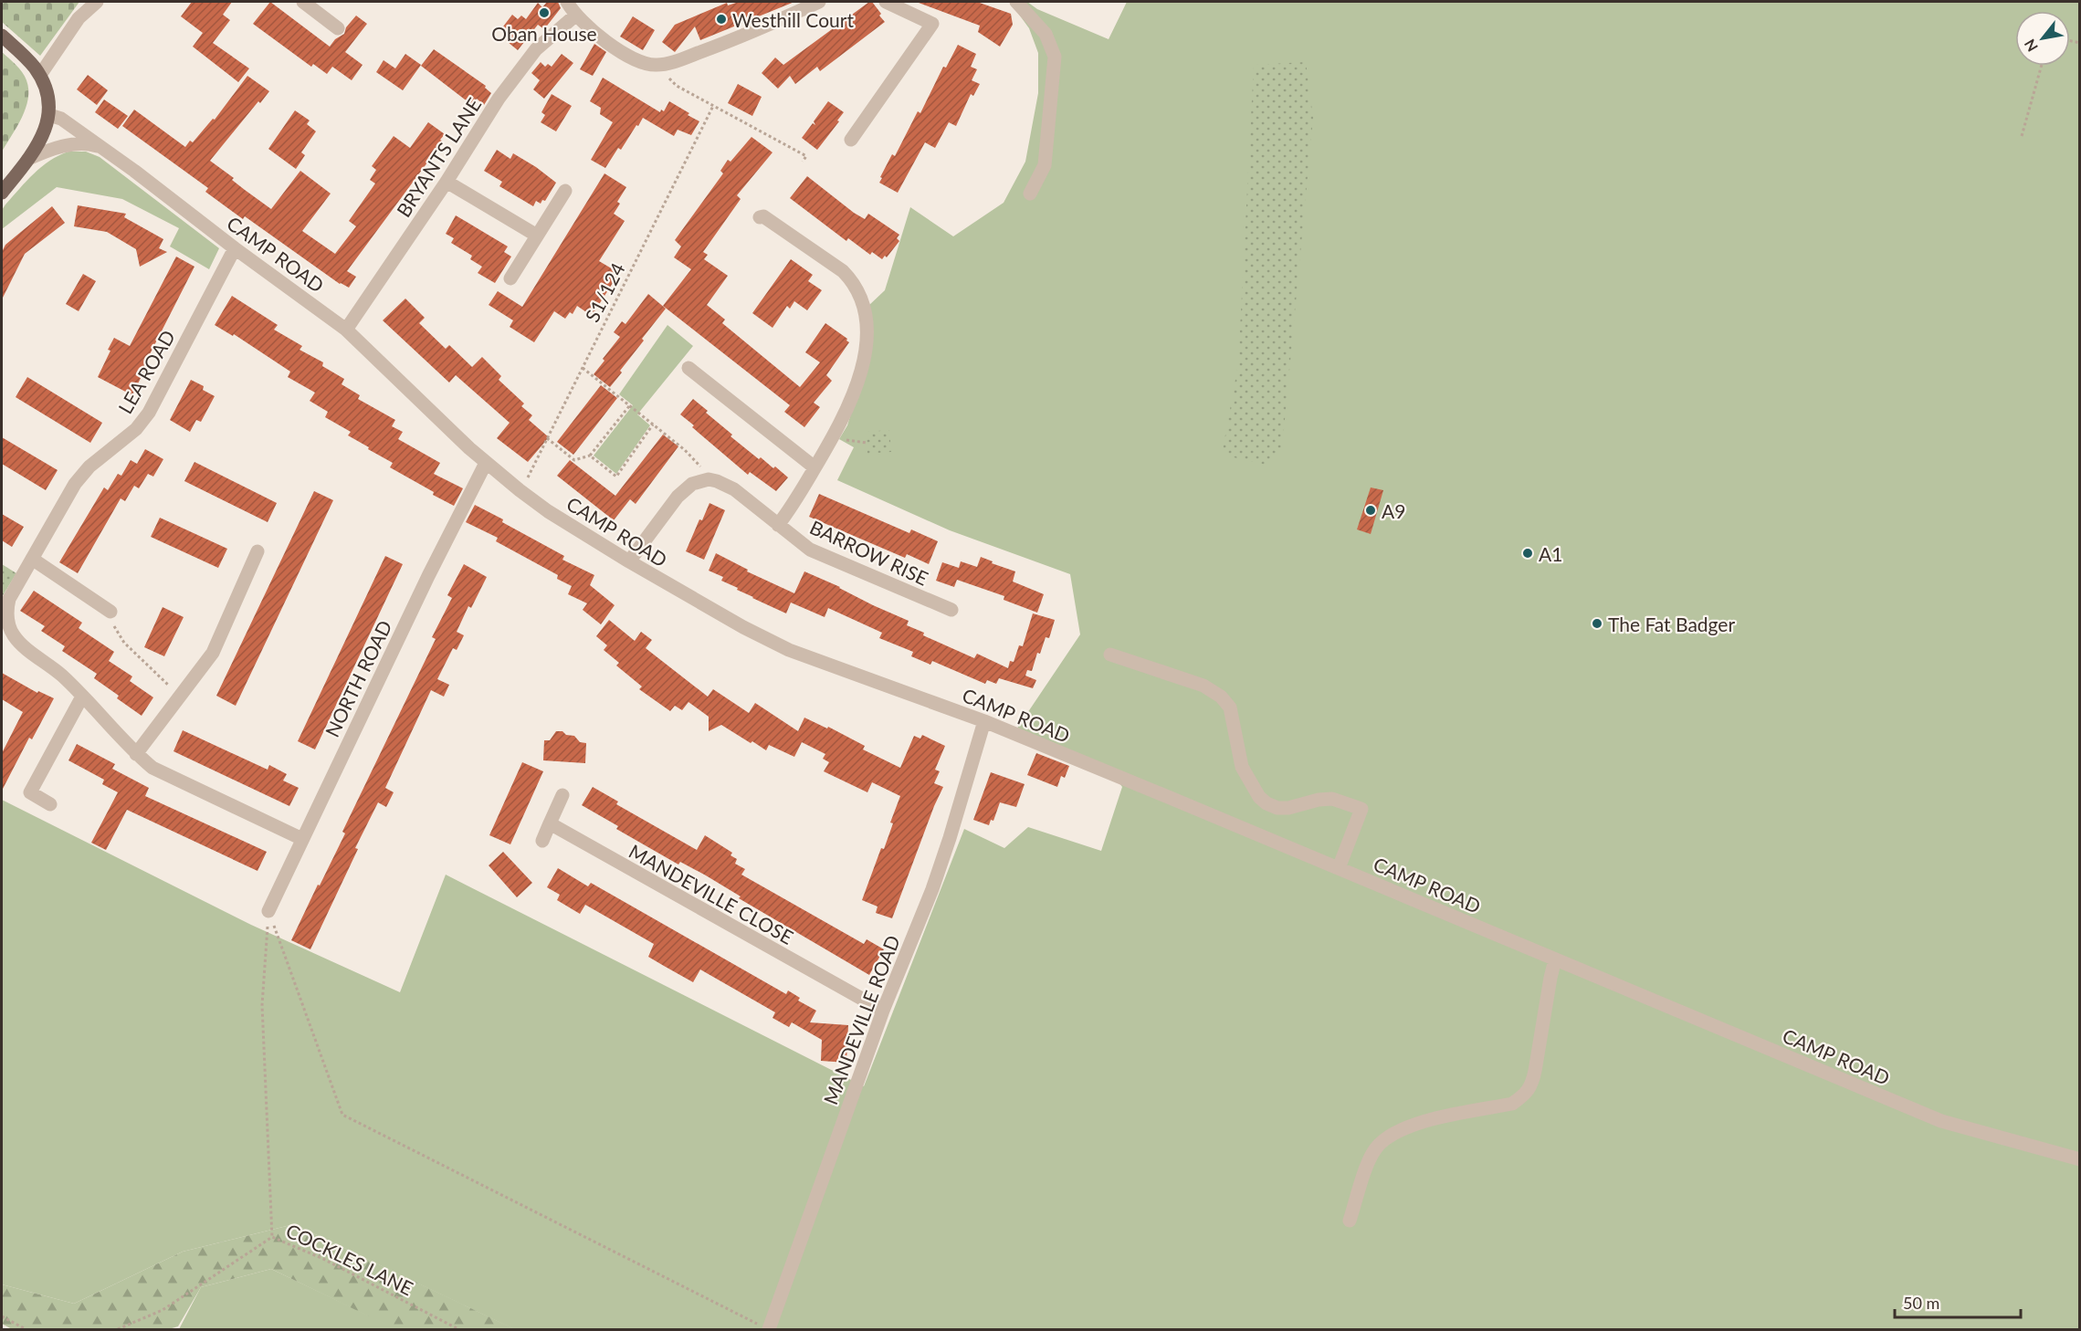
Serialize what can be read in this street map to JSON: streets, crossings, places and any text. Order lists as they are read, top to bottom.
{
  "streets": {
    "street": [
      "BRYANTS LANE",
      "CAMP ROAD",
      "LEA ROAD",
      "BARROW RISE",
      "NORTH ROAD",
      "MANDEVILLE CLOSE",
      "MANDEVILLE ROAD"
    ],
    "path": ["S1/124", "COCKLES LANE"]
  },
  "crossings": [
    ["BRYANTS LANE", "CAMP ROAD"],
    ["CAMP ROAD", "S1/124"],
    ["CAMP ROAD", "LEA ROAD"],
    ["CAMP ROAD", "NORTH ROAD"],
    ["CAMP ROAD", "MANDEVILLE ROAD"],
    ["MANDEVILLE CLOSE", "MANDEVILLE ROAD"]
  ],
  "places": [
    "Oban House",
    "Westhill Court",
    "A9",
    "A1",
    "The Fat Badger"
  ],
  "scale_bar": "50 m",
  "north": "bottom left"
}
